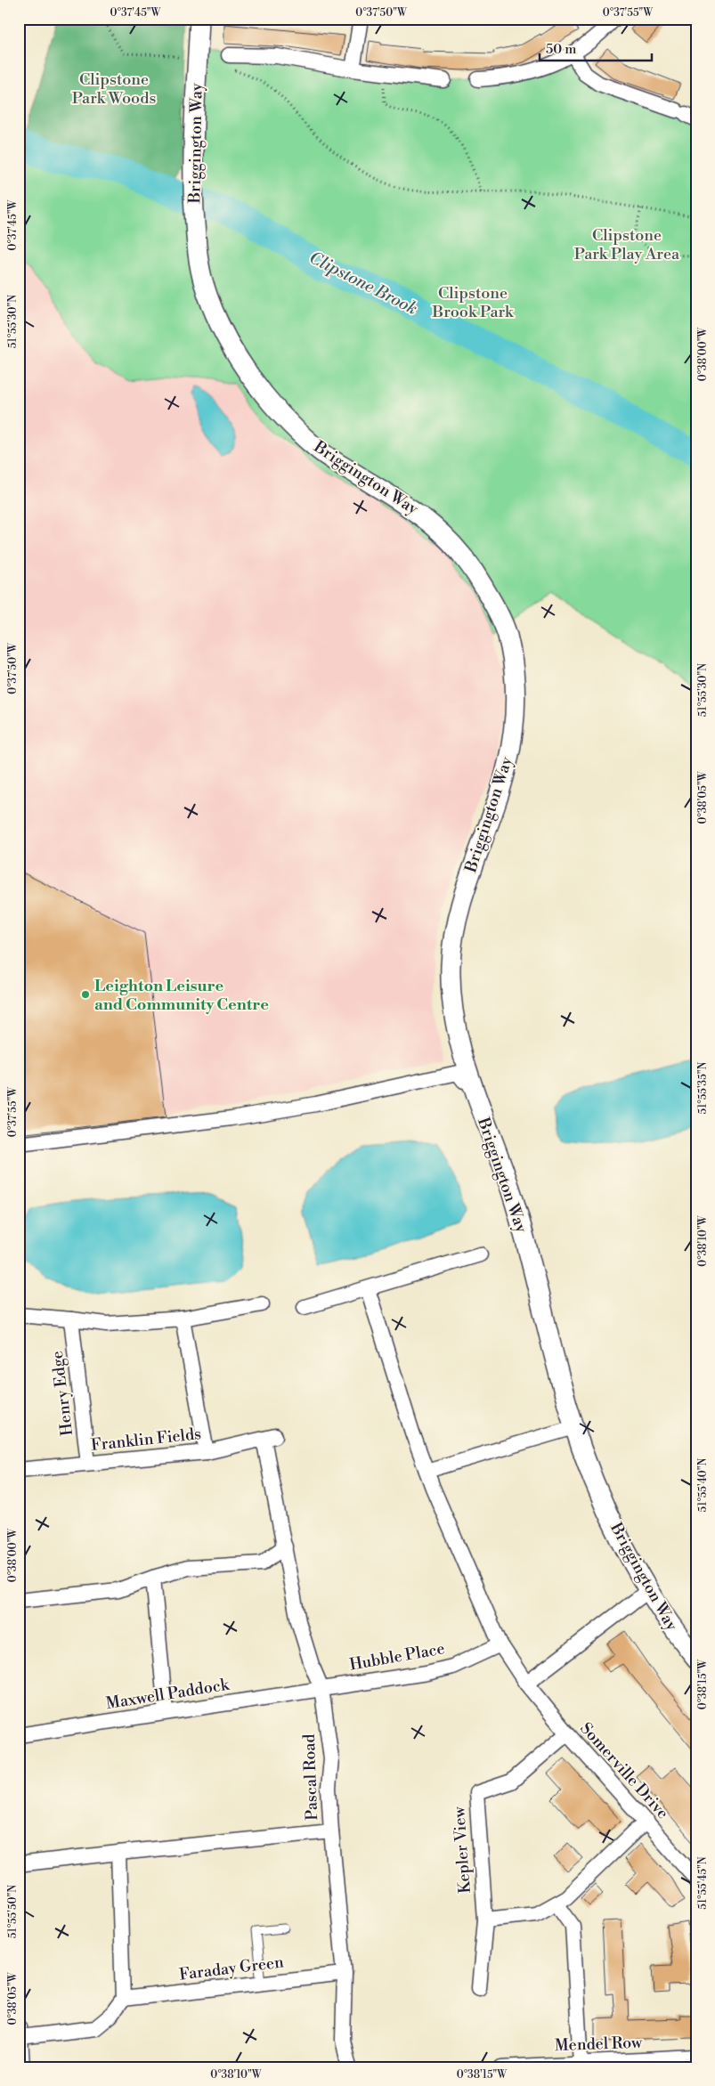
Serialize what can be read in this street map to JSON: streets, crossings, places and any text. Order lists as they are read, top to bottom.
{
  "streets": {
    "street": [
      "Briggington Way",
      "Henry Edge",
      "Franklin Fields",
      "Hubble Place",
      "Maxwell Paddock",
      "Somerville Drive",
      "Pascal Road",
      "Kepler View",
      "Faraday Green",
      "Mendel Row"
    ]
  },
  "crossings": [
    ["Henry Edge", "Franklin Fields"],
    ["Franklin Fields", "Pascal Road"],
    ["Hubble Place", "Maxwell Paddock"],
    ["Hubble Place", "Somerville Drive"],
    ["Hubble Place", "Pascal Road"],
    ["Maxwell Paddock", "Pascal Road"],
    ["Somerville Drive", "Kepler View"],
    ["Pascal Road", "Faraday Green"]
  ],
  "water": ["Clipstone Brook"],
  "parks": ["Clipstone Park Woods", "Clipstone Park Play Area", "Clipstone Brook Park"],
  "places": ["Leighton Leisure and Community Centre"],
  "scale_bar": "50 m",
  "coordinates": [
    "0°37'45\"W",
    "0°37'50\"W",
    "0°37'55\"W",
    "51°55'30\"N",
    "0°38'00\"W",
    "0°38'05\"W",
    "51°55'35\"N",
    "0°38'10\"W",
    "51°55'40\"N",
    "0°38'15\"W",
    "51°55'45\"N",
    "51°55'50\"N"
  ]
}
